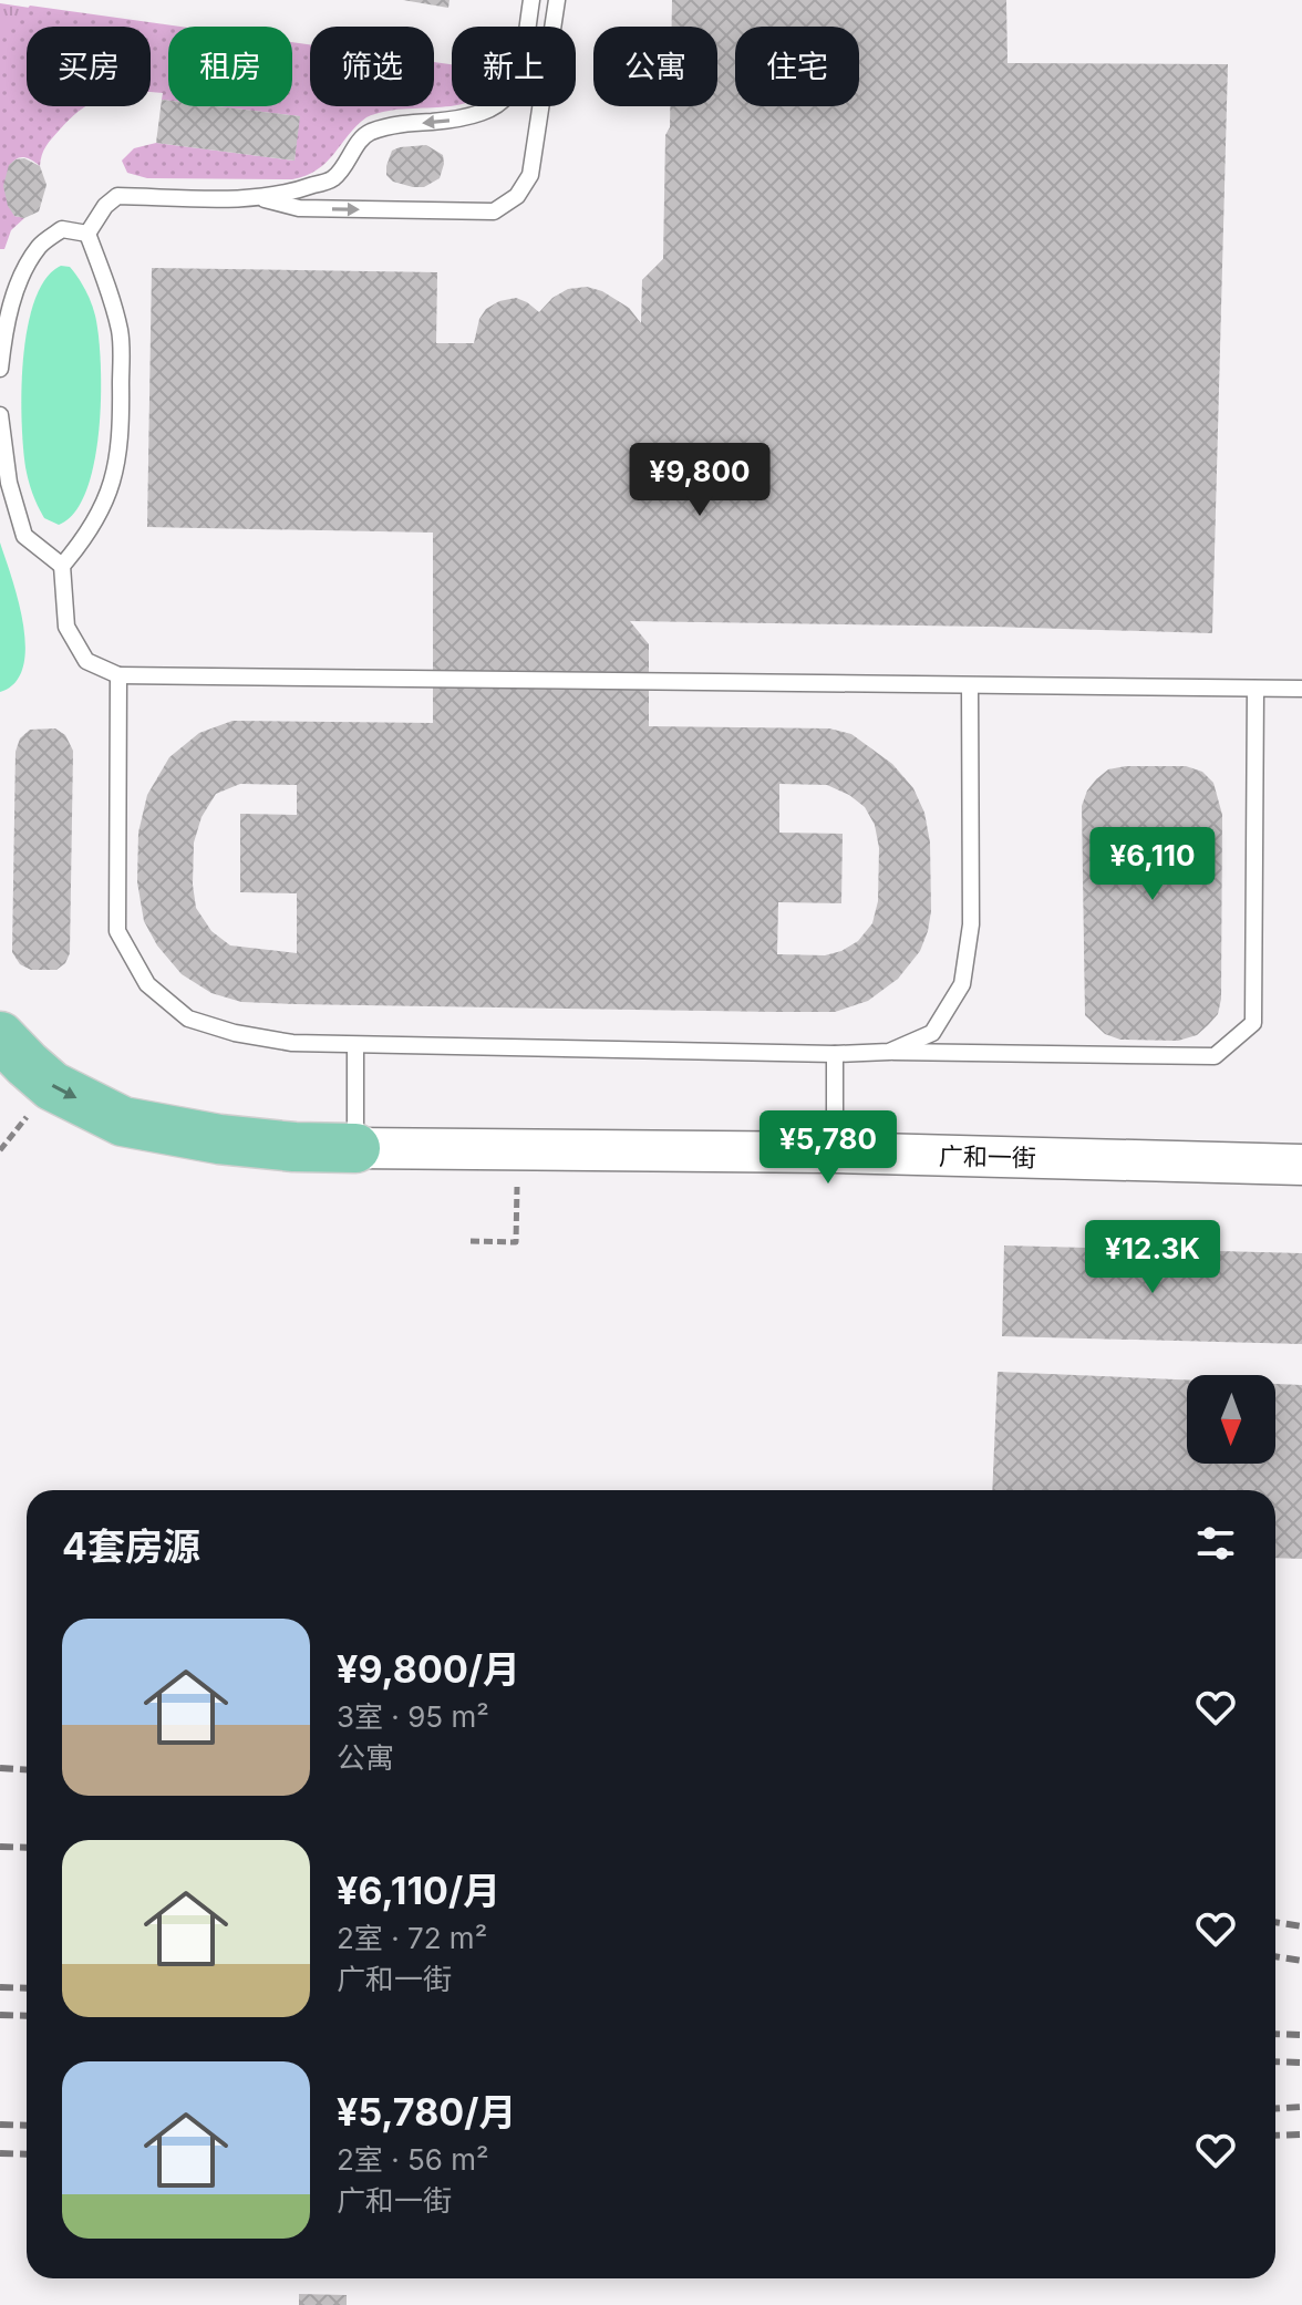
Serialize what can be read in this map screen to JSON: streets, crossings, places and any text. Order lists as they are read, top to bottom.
{
  "streets": {
    "street": ["广和一街"]
  },
  "north": "bottom",
  "page": {
    "chip": [
      "买房",
      "租房",
      "筛选",
      "新上",
      "公寓",
      "住宅"
    ],
    "price": [
      "¥9,800",
      "¥6,110",
      "¥5,780",
      "¥12.3K"
    ],
    "heading": "4套房源",
    "list": [
      {
        "name": "¥9,800/月",
        "note": "3室 · 95 m² · 公寓"
      },
      {
        "name": "¥6,110/月",
        "note": "2室 · 72 m² · 广和一街"
      },
      {
        "name": "¥5,780/月",
        "note": "2室 · 56 m² · 广和一街"
      }
    ]
  }
}
